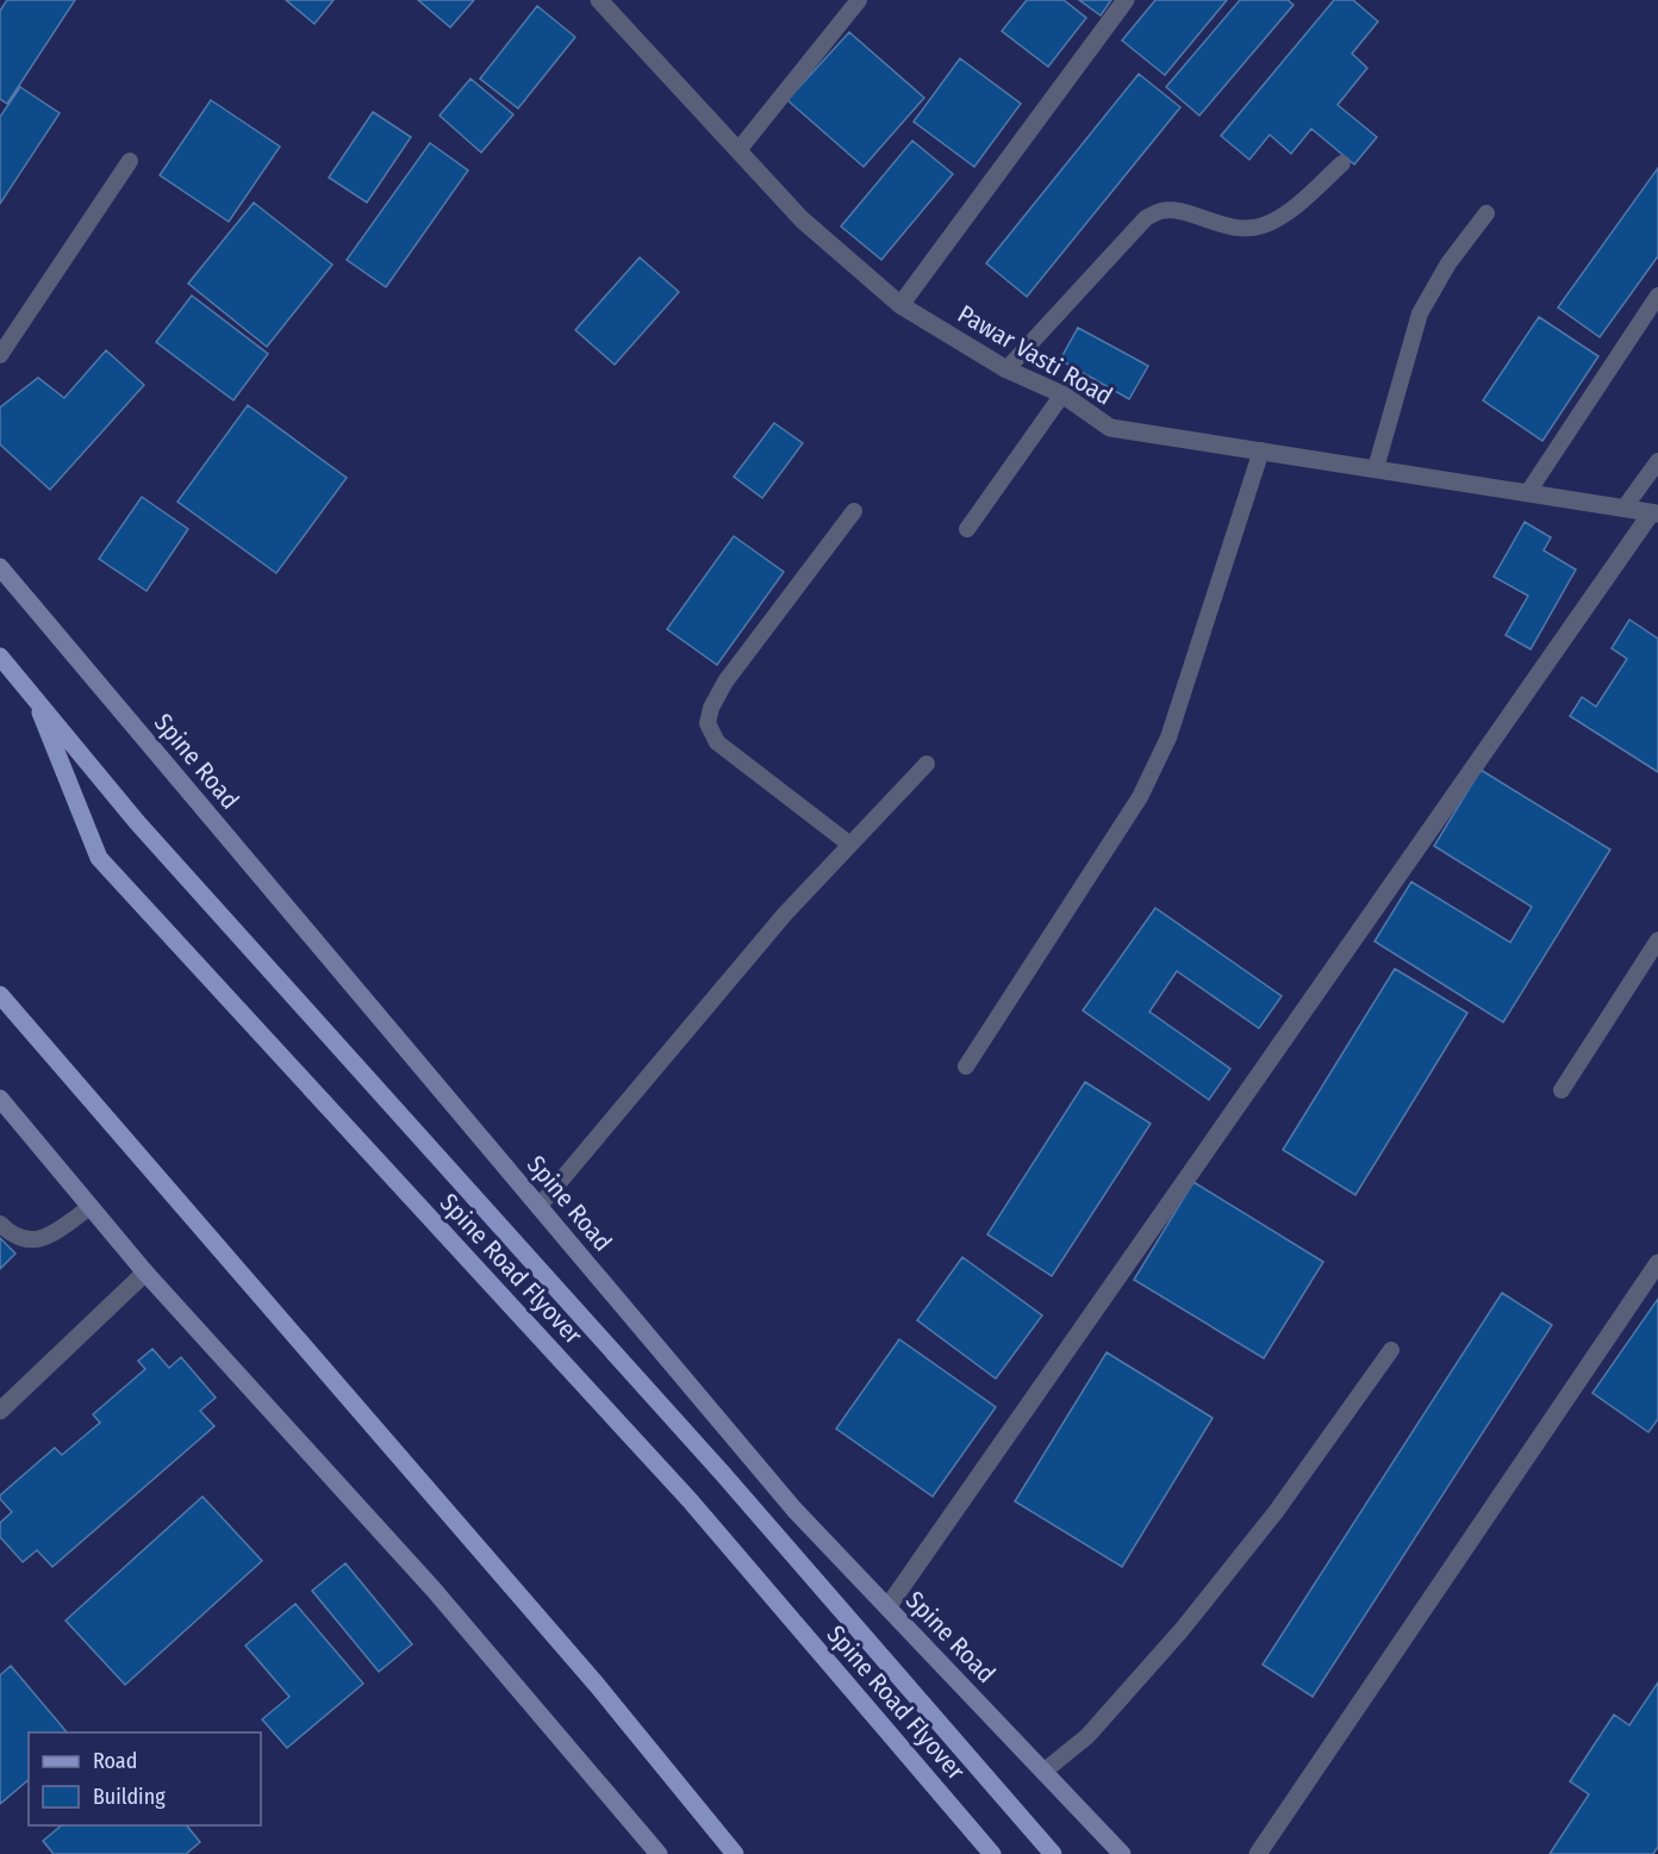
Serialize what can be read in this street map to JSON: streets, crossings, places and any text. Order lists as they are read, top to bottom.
{
  "streets": {
    "main road": ["Spine Road Flyover"],
    "street": ["Pawar Vasti Road", "Spine Road"]
  },
  "legend": ["Road", "Building"]
}
